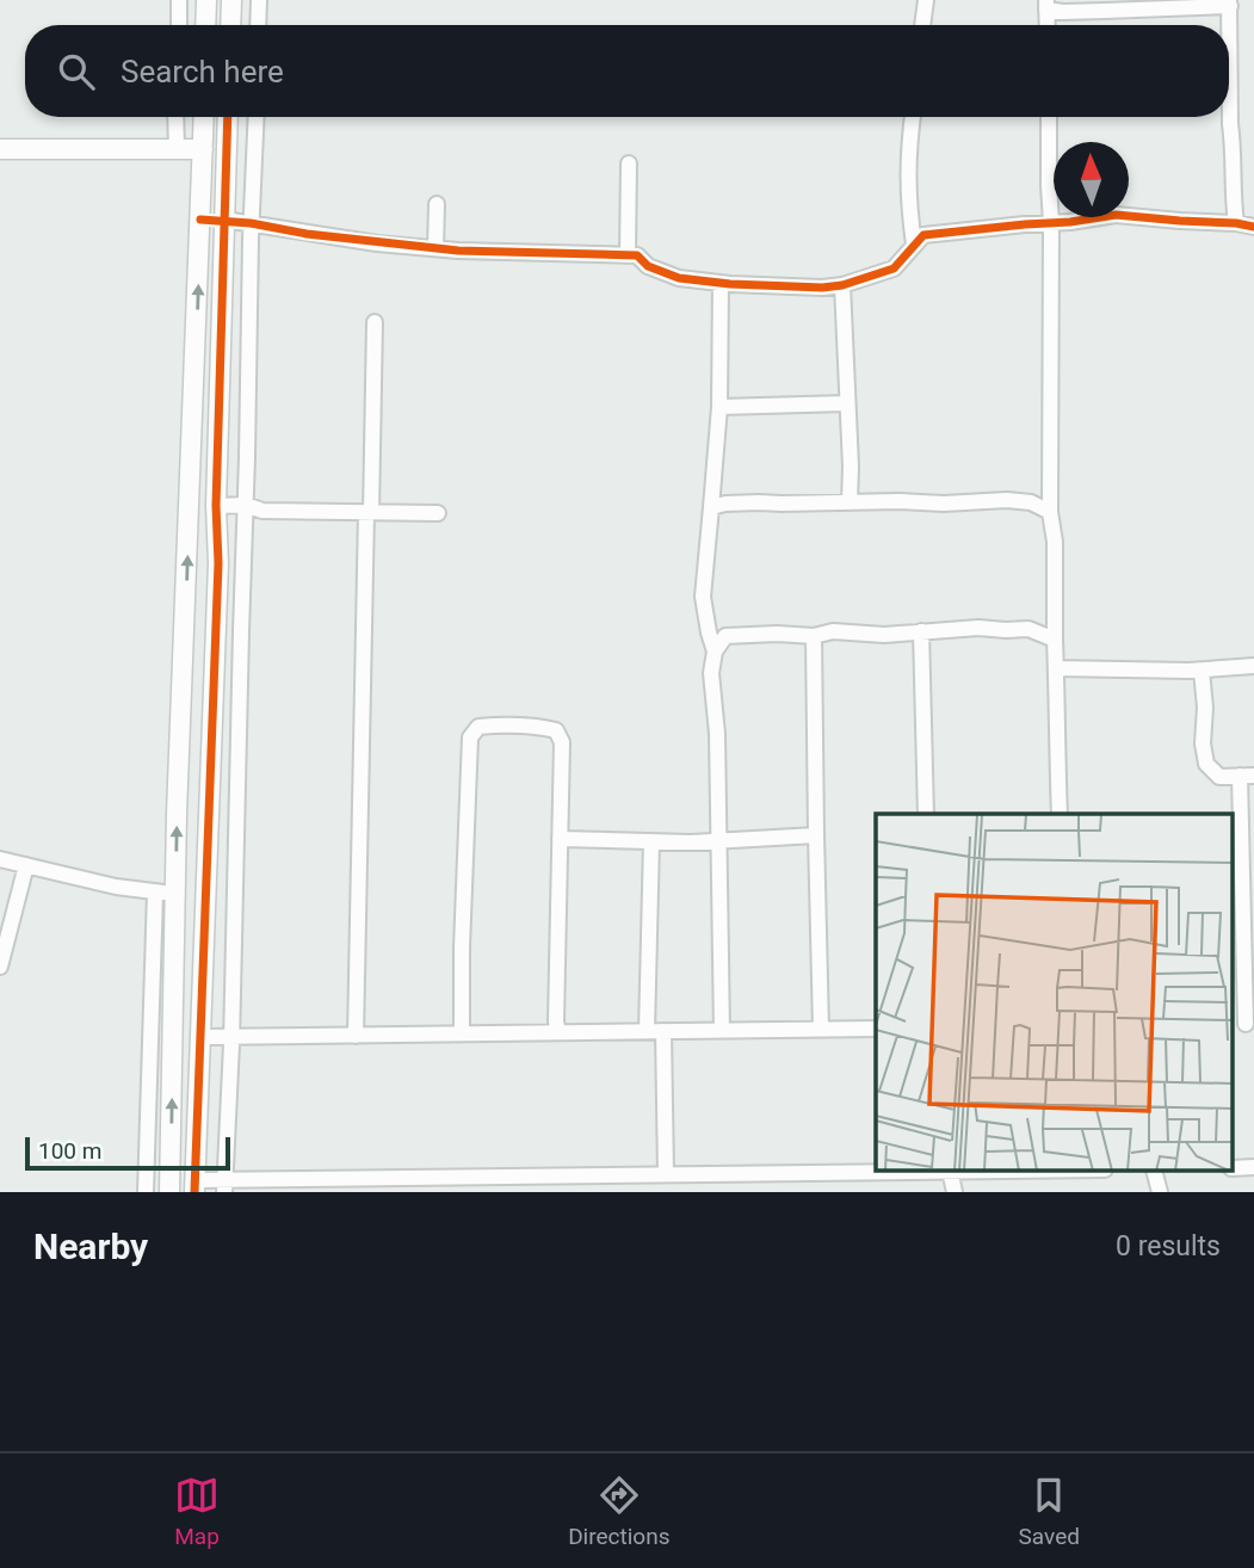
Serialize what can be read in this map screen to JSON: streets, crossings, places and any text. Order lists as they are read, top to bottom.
{
  "scale_bar": "100 m",
  "north": "top",
  "page": {
    "search": "Search here",
    "scale": "100 m",
    "heading": ["Nearby", "0 results"],
    "nav": ["Map", "Directions", "Saved"]
  }
}
